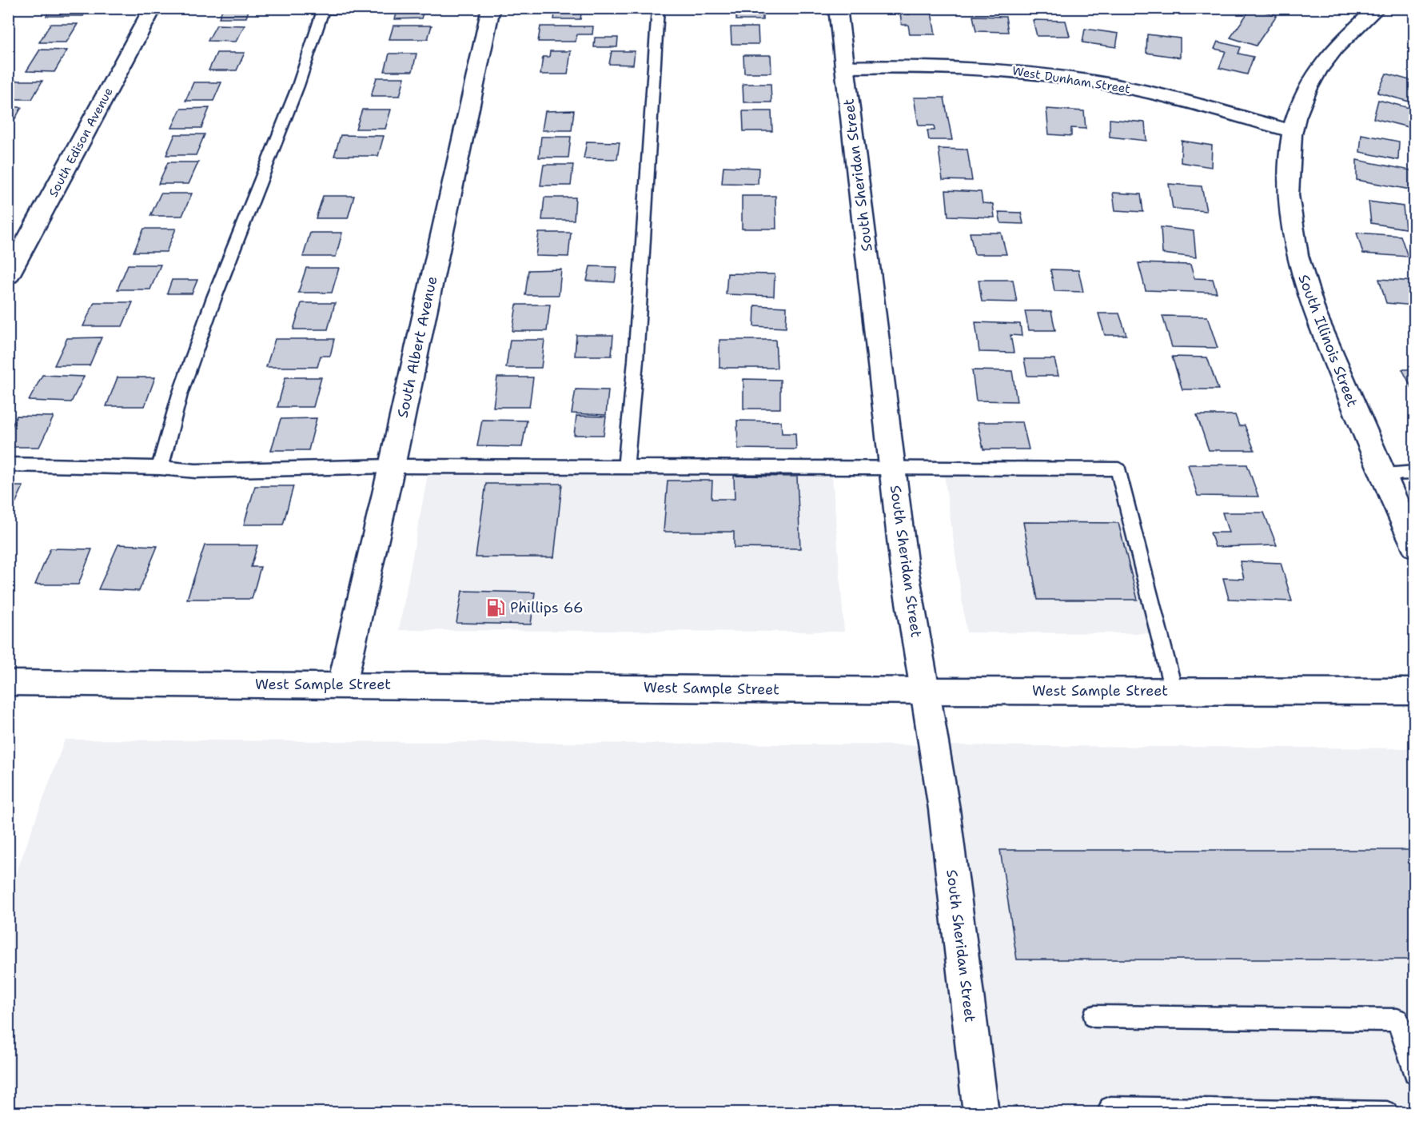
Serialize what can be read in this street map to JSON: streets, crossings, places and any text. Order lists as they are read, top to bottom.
{
  "streets": {
    "street": [
      "West Dunham Street",
      "South Edison Avenue",
      "South Sheridan Street",
      "South Illinois Street",
      "South Albert Avenue",
      "West Sample Street"
    ]
  },
  "crossings": [
    ["West Dunham Street", "South Sheridan Street"],
    ["West Dunham Street", "South Illinois Street"],
    ["South Sheridan Street", "West Sample Street"],
    ["South Albert Avenue", "West Sample Street"]
  ],
  "places": {
    "fuel station": ["Phillips 66"]
  }
}
